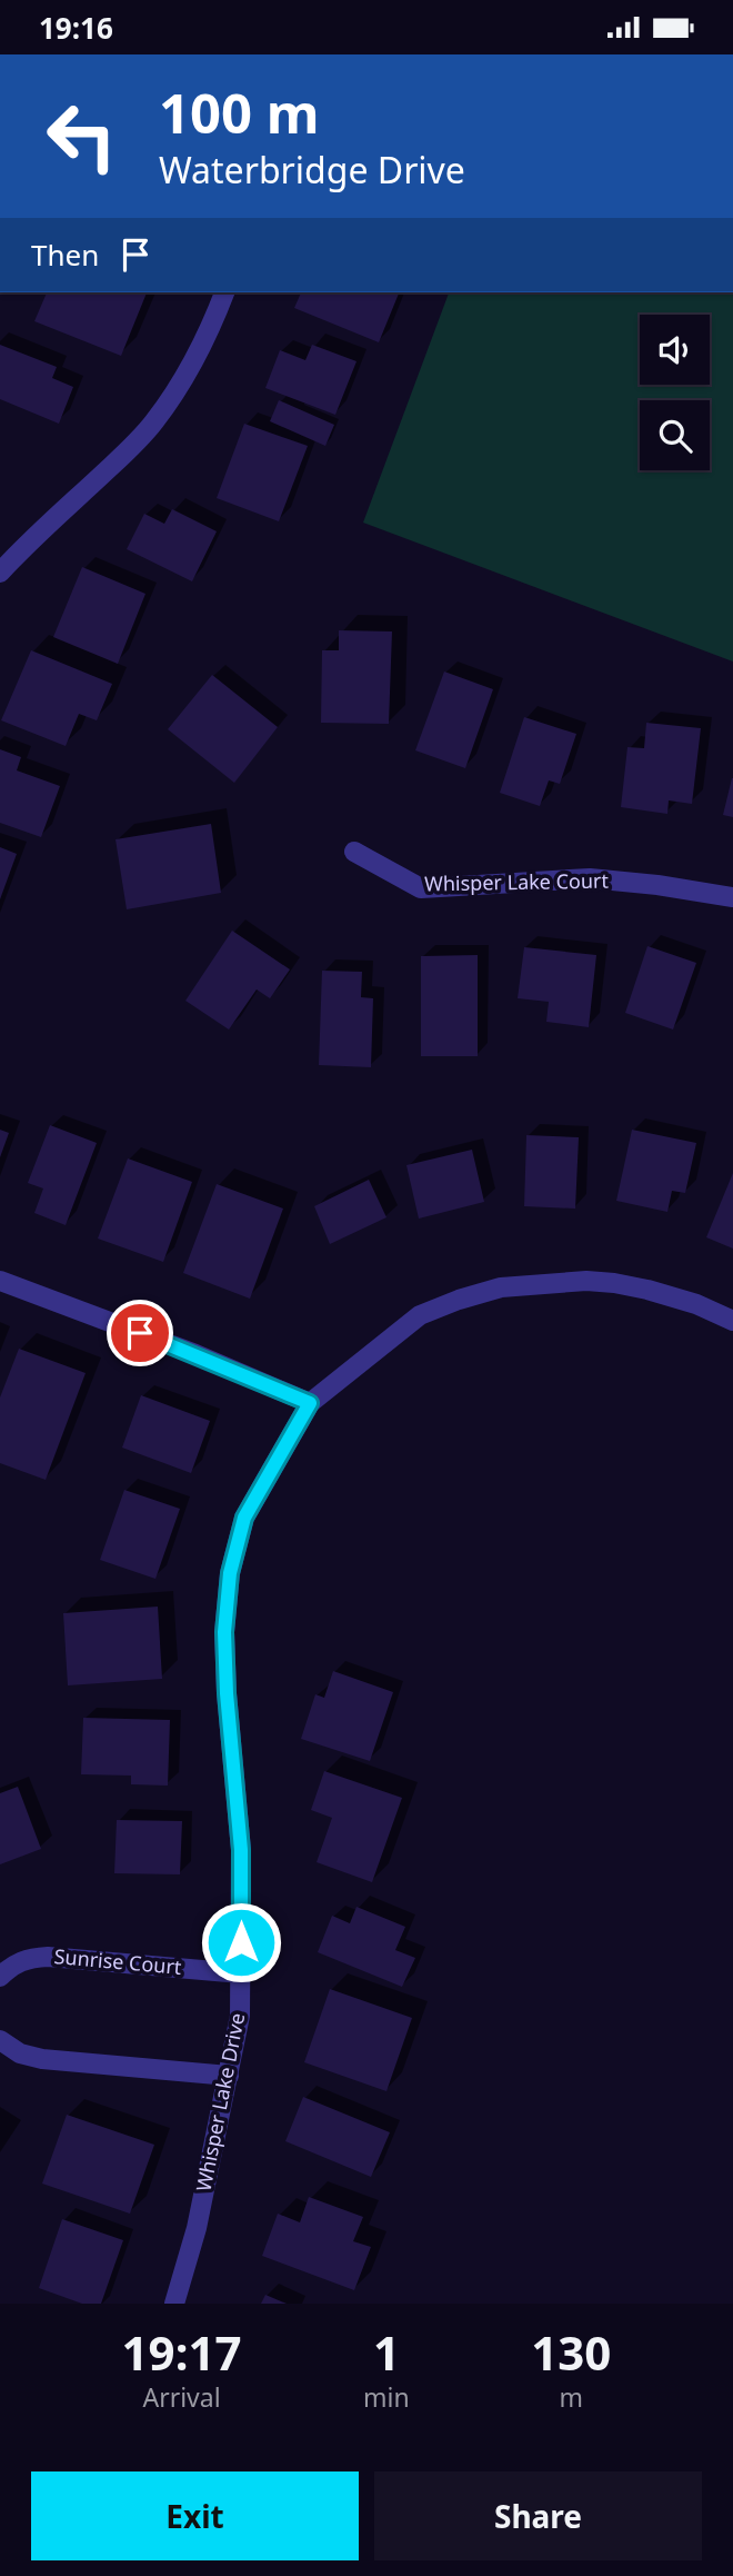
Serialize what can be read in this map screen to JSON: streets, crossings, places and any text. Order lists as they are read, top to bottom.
{
  "streets": {
    "street": ["Whisper Lake Court", "Sunrise Court", "Whisper Lake Drive"]
  },
  "crossings": [
    ["Sunrise Court", "Whisper Lake Drive"]
  ],
  "page": {
    "status": "19:16",
    "turn": ["100 m", "Waterbridge Drive"],
    "then": "Then",
    "eta": [
      "19:17",
      "Arrival",
      "1",
      "min",
      "130",
      "m"
    ],
    "buttons": ["Exit", "Share"]
  }
}
